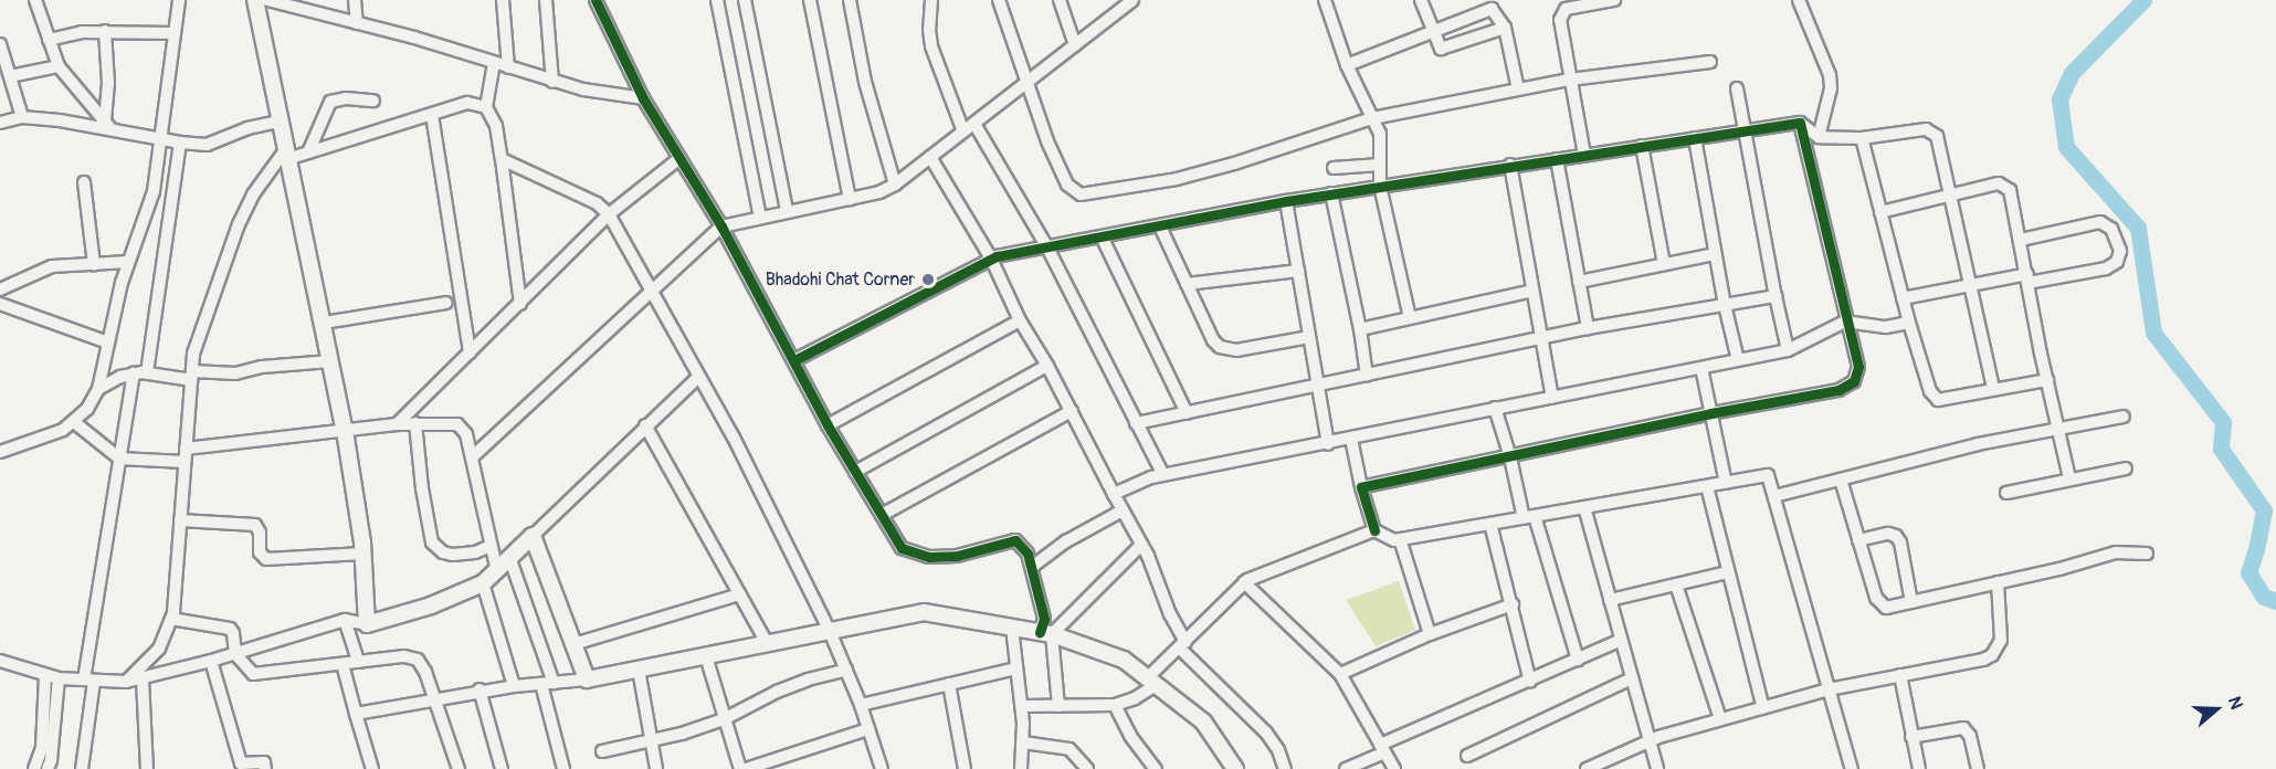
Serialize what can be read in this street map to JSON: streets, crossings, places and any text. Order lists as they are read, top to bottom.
{
  "places": ["Bhadohi Chat Corner"],
  "north": "right"
}
